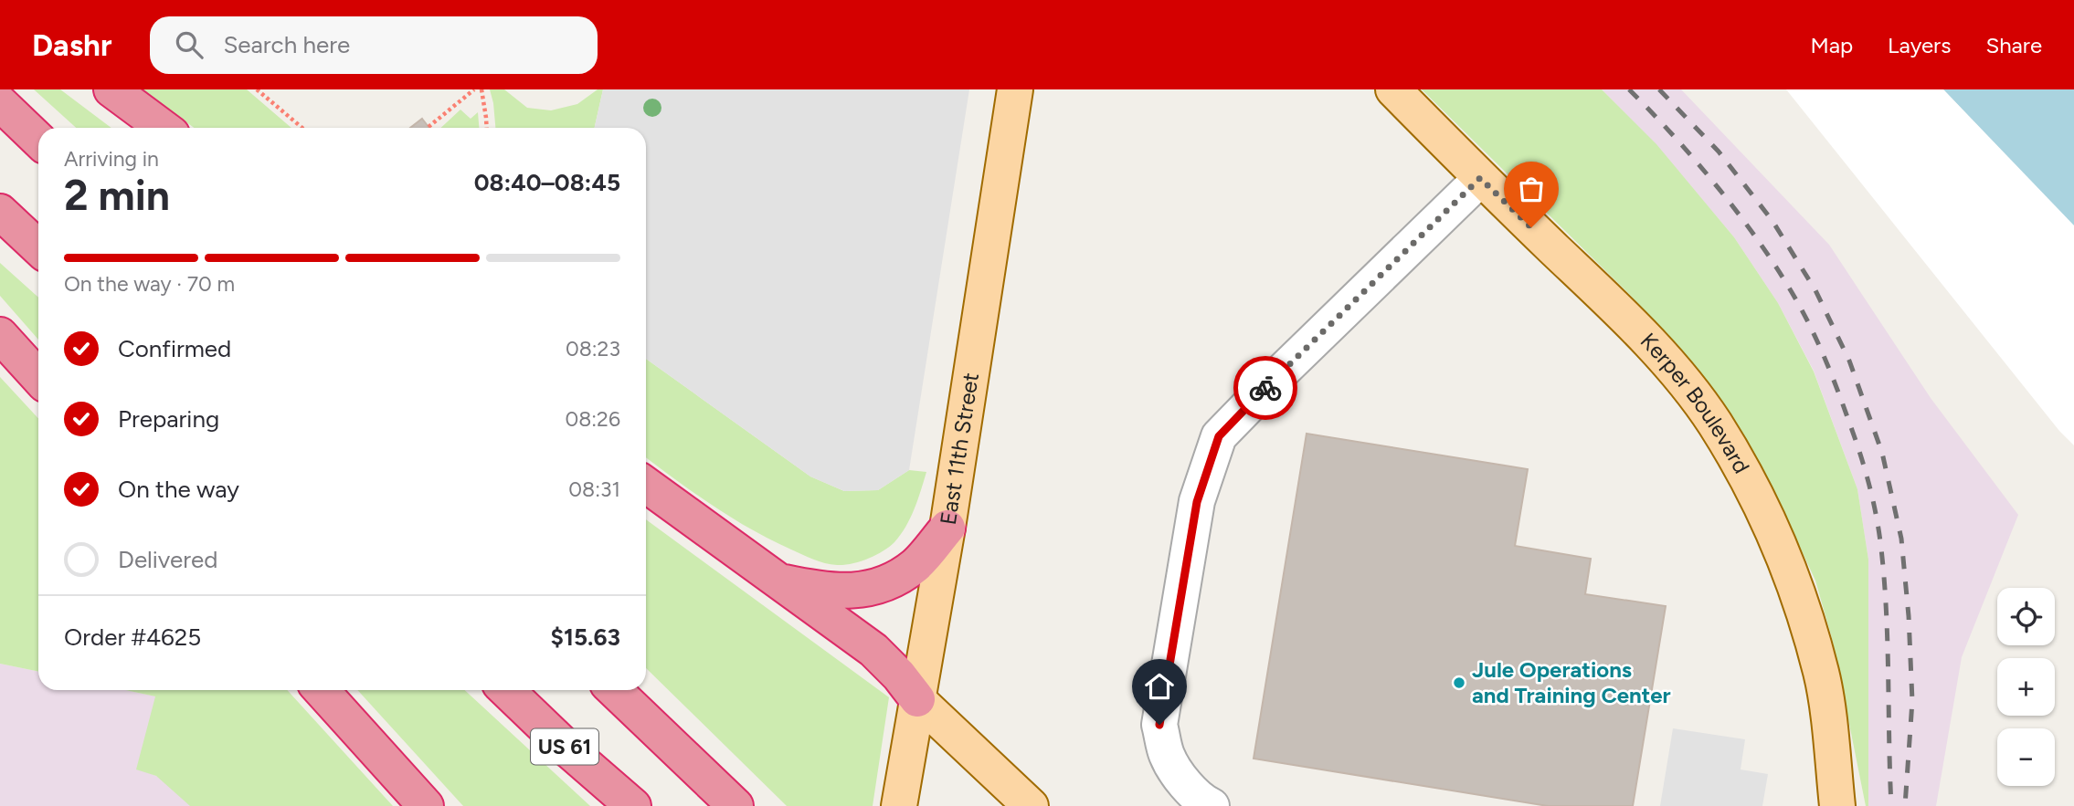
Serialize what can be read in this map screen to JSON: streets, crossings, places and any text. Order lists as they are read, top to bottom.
{
  "streets": {
    "highway": ["US 61"],
    "main road": ["Kerper Boulevard", "East 11th Street"]
  },
  "places": ["Jule Operations and Training Center"],
  "page": {
    "header": "Dashr",
    "search": "Search here",
    "nav": ["Map", "Layers", "Share"],
    "heading": ["2 min", "Arriving in", "08:40–08:45"],
    "panel": ["Order #4625", "$15.63"],
    "bar": "On the way · 70 m",
    "list": [
      ["Confirmed", "08:23"],
      ["Preparing", "08:26"],
      ["On the way", "08:31"],
      "Delivered"
    ],
    "map_buttons": ["+", "−"]
  }
}
